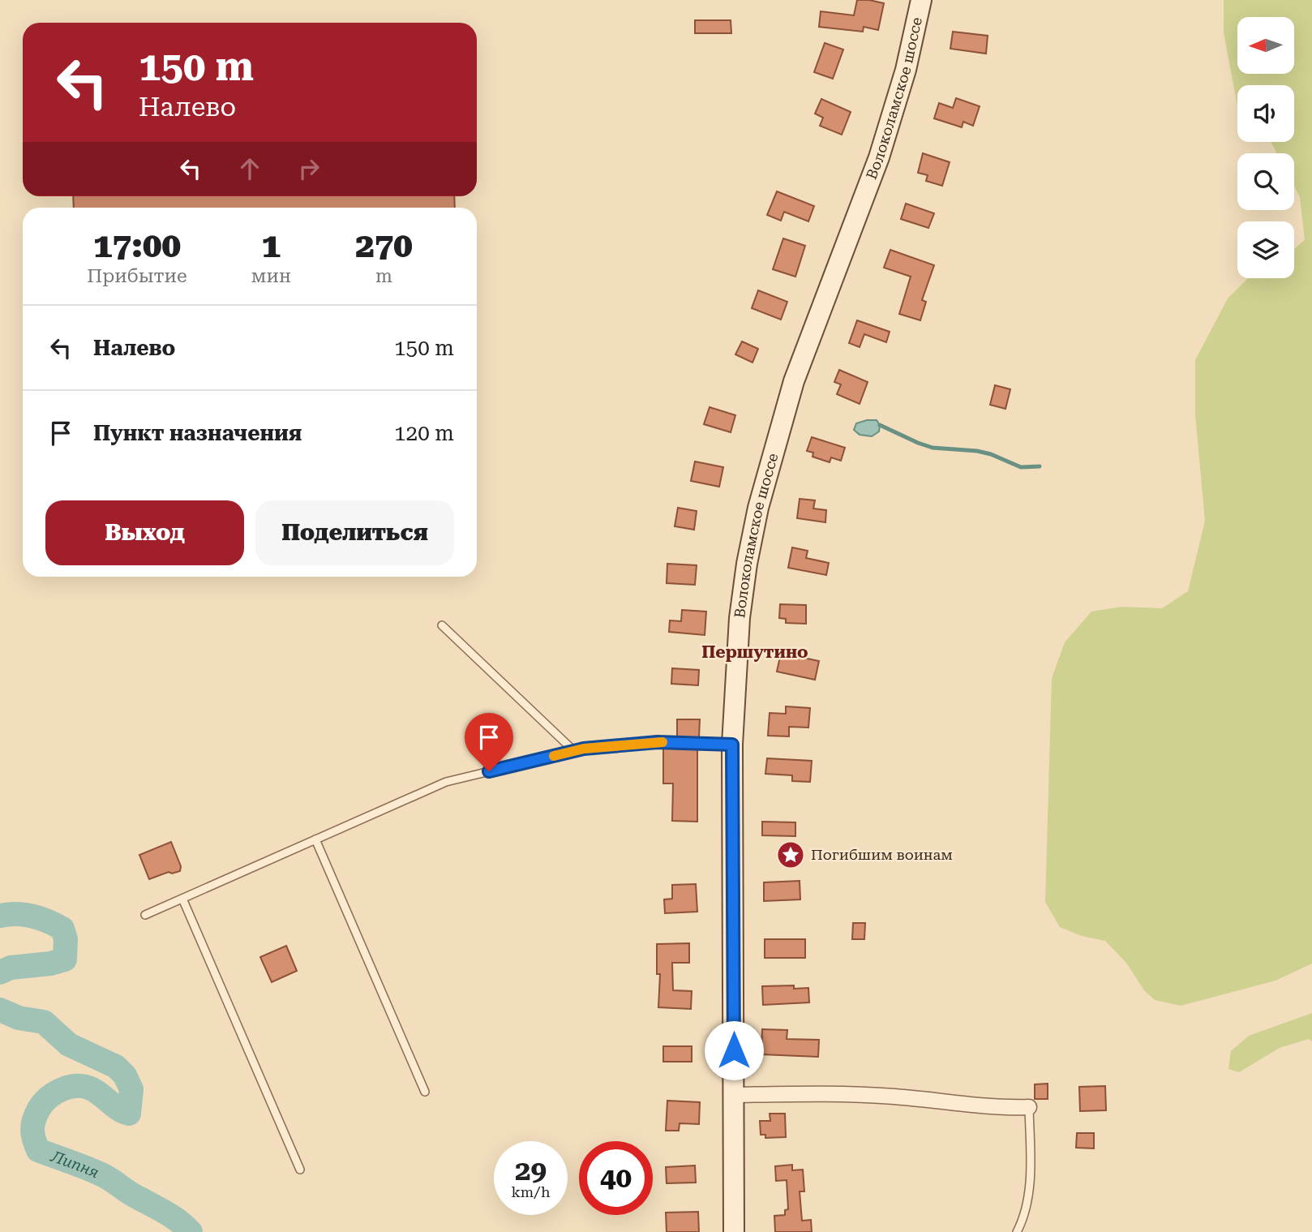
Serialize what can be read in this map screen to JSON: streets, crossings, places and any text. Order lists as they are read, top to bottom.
{
  "streets": {
    "street": ["Волоколамское шоссе"]
  },
  "districts": ["Першутино"],
  "water": ["Липня"],
  "places": {
    "place": ["Погибшим воинам"]
  },
  "north": "left",
  "page": {
    "turn": ["150 m", "Налево"],
    "eta": [
      "17:00",
      "Прибытие",
      "1",
      "мин",
      "270",
      "m"
    ],
    "list": [
      {
        "name": "Налево",
        "value": "150 m"
      },
      {
        "name": "Пункт назначения",
        "value": "120 m"
      }
    ],
    "buttons": ["Выход", "Поделиться"],
    "speed": "29 km/h",
    "limit": "40"
  }
}
